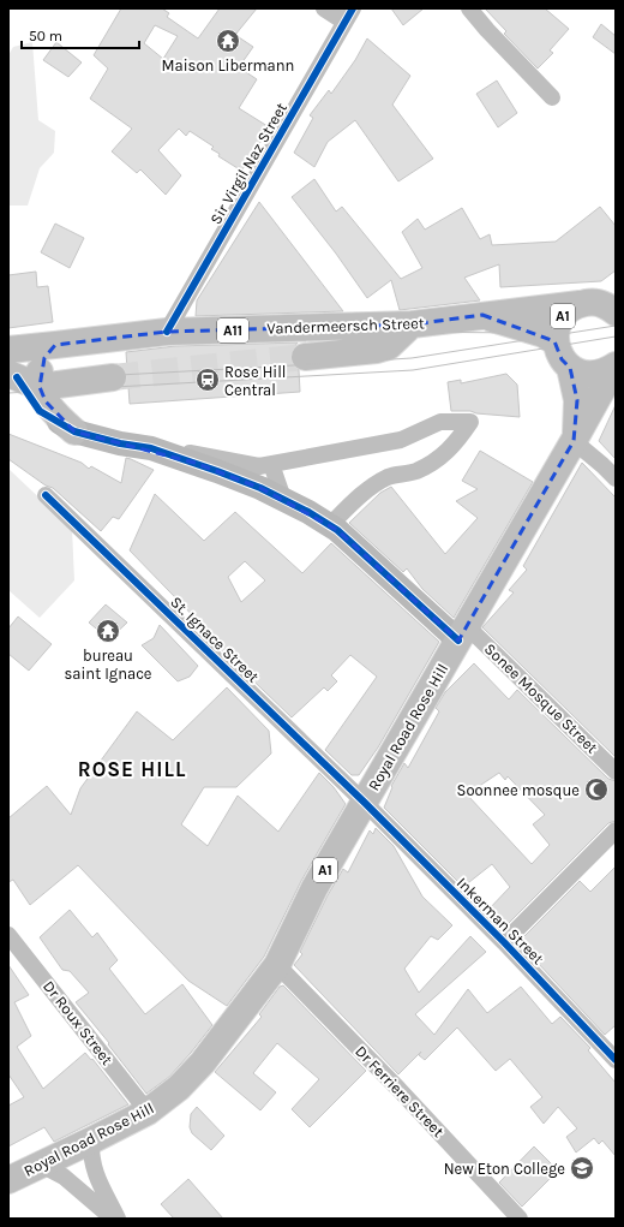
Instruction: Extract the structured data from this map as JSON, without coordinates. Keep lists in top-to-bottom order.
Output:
{
  "streets": {
    "main road": [
      "A1",
      "Vandermeersch Street",
      "A11",
      "Royal Road Rose Hill"
    ],
    "street": [
      "Sir Virgil Naz Street",
      "St. Ignace Street",
      "Sonee Mosque Street",
      "Inkerman Street",
      "Dr Roux Street",
      "Dr Ferriere Street"
    ]
  },
  "crossings": [
    ["Sir Virgil Naz Street", "Vandermeersch Street"],
    ["A1", "A11"],
    ["A1", "Royal Road Rose Hill"],
    ["Vandermeersch Street", "A11"],
    ["St. Ignace Street", "Royal Road Rose Hill"],
    ["St. Ignace Street", "Inkerman Street"],
    ["Sonee Mosque Street", "Royal Road Rose Hill"],
    ["Royal Road Rose Hill", "Inkerman Street"],
    ["Royal Road Rose Hill", "Dr Roux Street"],
    ["Royal Road Rose Hill", "Dr Ferriere Street"]
  ],
  "districts": ["ROSE HILL"],
  "places": {
    "temple": ["Maison Libermann", "bureau saint Ignace"],
    "station": ["Rose Hill Central"],
    "mosque": ["Soonnee mosque"],
    "school or university": ["New Eton College"]
  },
  "scale_bar": "50 m"
}
